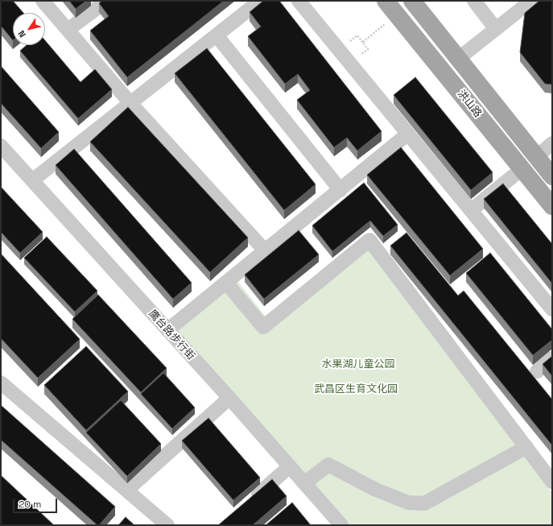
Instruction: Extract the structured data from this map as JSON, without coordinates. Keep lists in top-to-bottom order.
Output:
{
  "streets": {
    "main road": ["洪山路"],
    "street": ["鹰台路步行街"]
  },
  "parks": ["水果湖儿童公园", "武昌区生育文化园"],
  "scale_bar": "20 m",
  "north": "bottom left"
}
